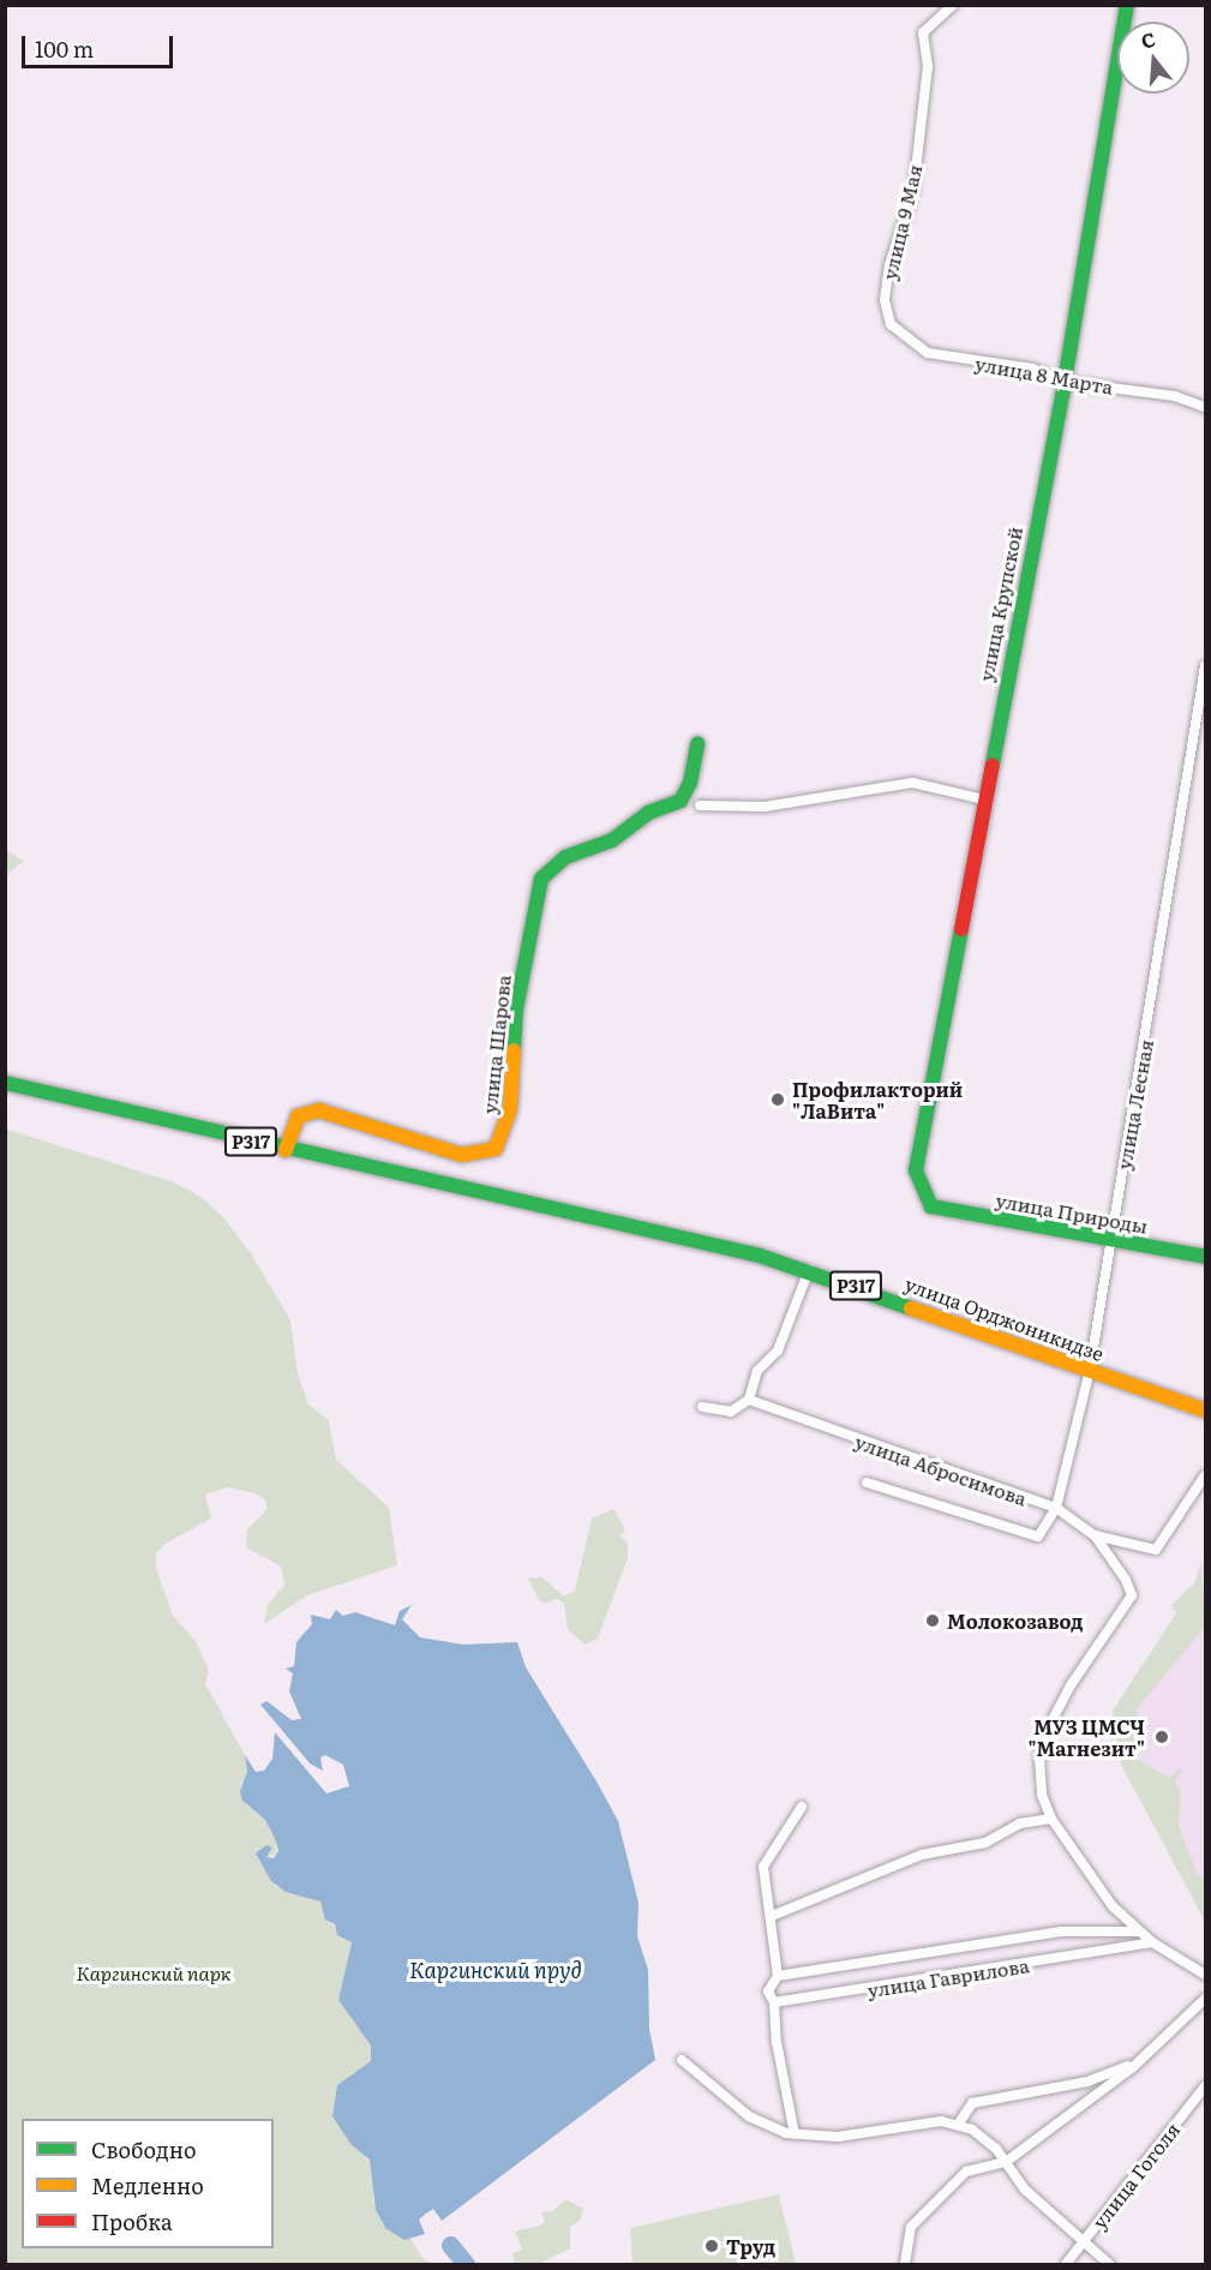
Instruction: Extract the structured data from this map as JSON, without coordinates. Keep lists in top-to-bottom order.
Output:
{
  "streets": {
    "street": [
      "улица 9 Мая",
      "улица 8 Марта",
      "улица Крупской",
      "улица Шарова",
      "улица Лесная",
      "Р317",
      "улица Природы",
      "улица Орджоникидзе",
      "улица Абросимова",
      "улица Гаврилова",
      "улица Гоголя"
    ]
  },
  "crossings": [
    ["улица 9 Мая", "улица 8 Марта"],
    ["улица 8 Марта", "улица Крупской"],
    ["улица Крупской", "улица Природы"],
    ["улица Шарова", "Р317"],
    ["улица Шарова", "улица Орджоникидзе"],
    ["улица Лесная", "улица Природы"],
    ["улица Лесная", "улица Орджоникидзе"],
    ["улица Лесная", "улица Абросимова"],
    ["Р317", "улица Орджоникидзе"]
  ],
  "water": ["Каргинский пруд"],
  "parks": ["Каргинский парк"],
  "places": [
    "Профилакторий \"ЛаВита\"",
    "Молокозавод",
    "МУЗ ЦМСЧ \"Магнезит\"",
    "Труд"
  ],
  "legend": ["Свободно", "Медленно", "Пробка"],
  "scale_bar": "100 m",
  "north": "top"
}
